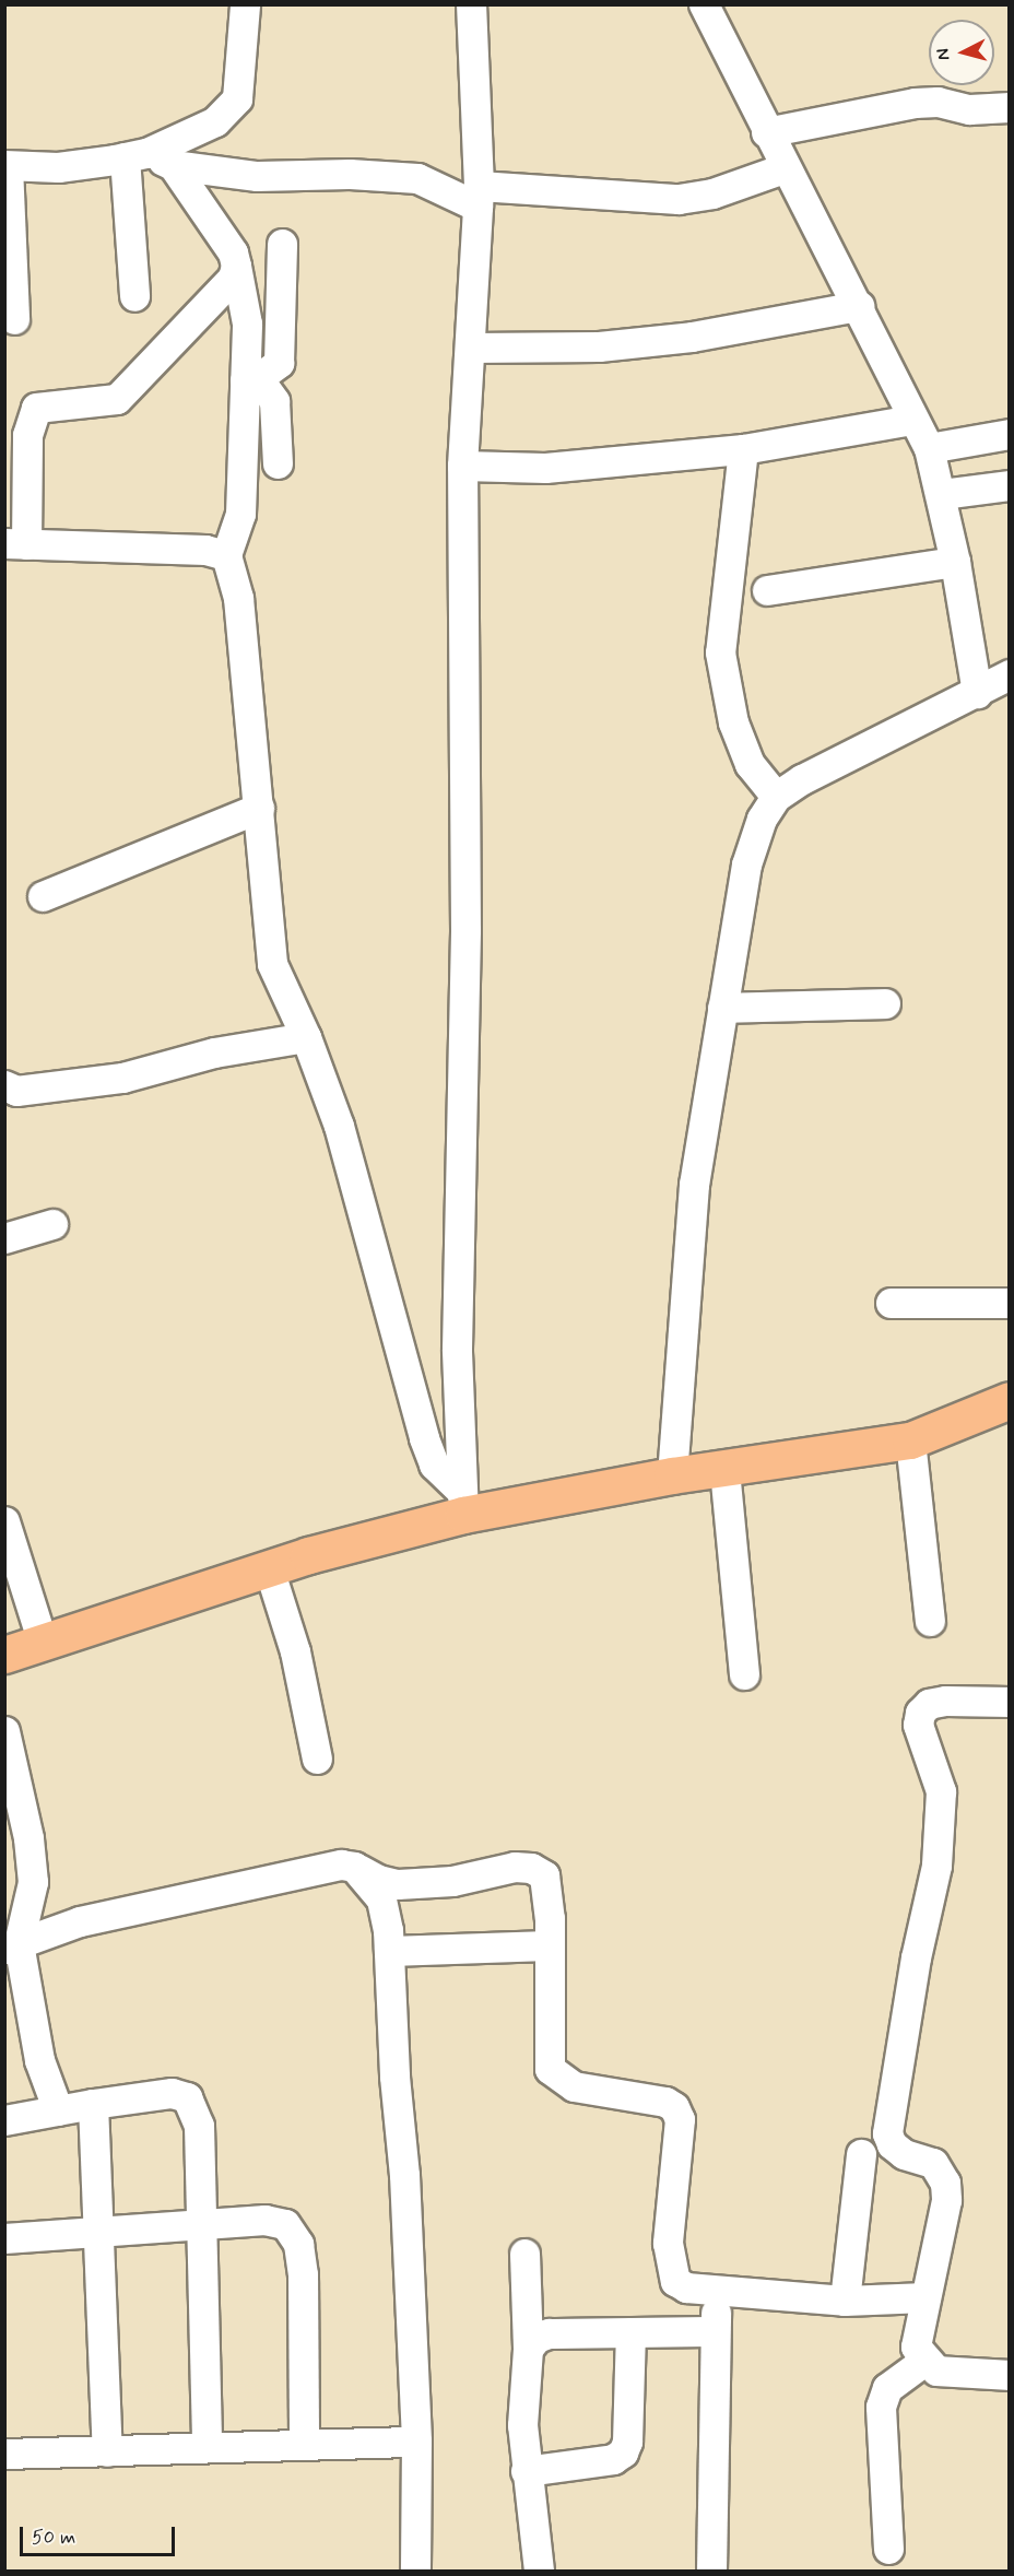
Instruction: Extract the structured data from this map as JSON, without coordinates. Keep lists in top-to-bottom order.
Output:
{
  "scale_bar": "50 m",
  "north": "left"
}
